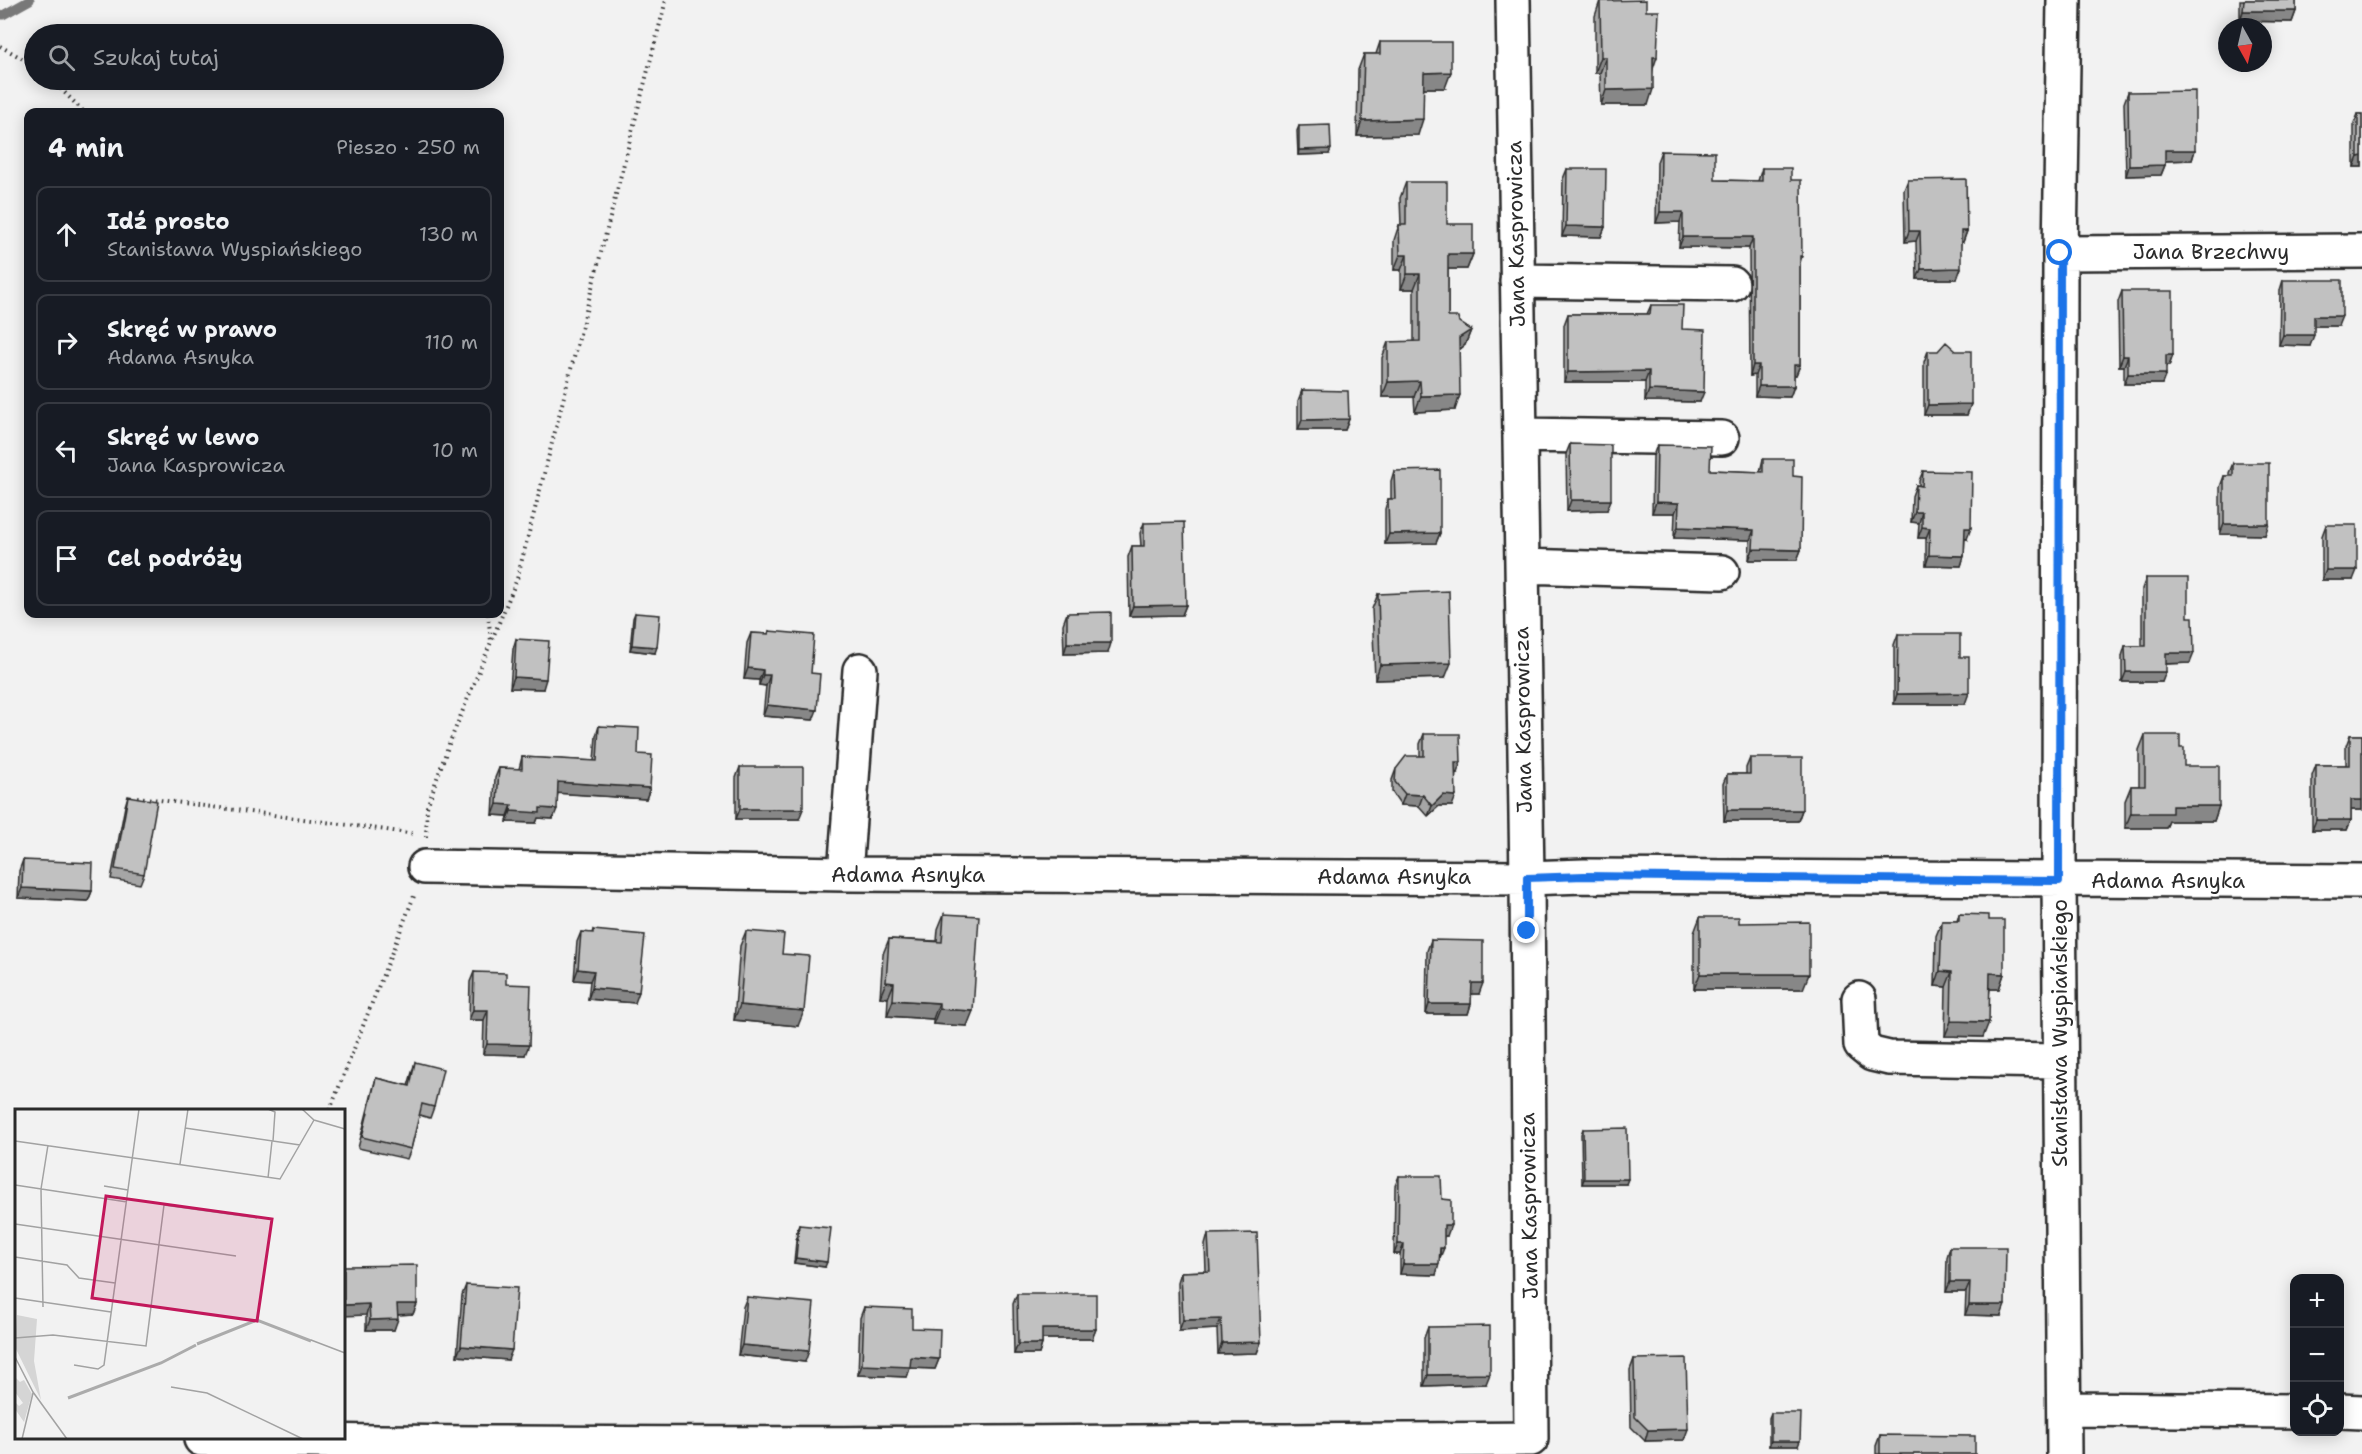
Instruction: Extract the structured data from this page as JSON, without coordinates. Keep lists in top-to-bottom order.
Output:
{
  "streets": {
    "street": [
      "Jana Kasprowicza",
      "Jana Brzechwy",
      "Adama Asnyka",
      "Stanisława Wyspiańskiego"
    ]
  },
  "crossings": [
    ["Jana Kasprowicza", "Adama Asnyka"],
    ["Jana Brzechwy", "Stanisława Wyspiańskiego"],
    ["Adama Asnyka", "Stanisława Wyspiańskiego"]
  ],
  "north": "bottom",
  "page": {
    "search": "Szukaj tutaj",
    "heading": ["4 min", "Pieszo · 250 m"],
    "list": [
      ["Idź prosto", "Stanisława Wyspiańskiego", "130 m"],
      ["Skręć w prawo", "Adama Asnyka", "110 m"],
      ["Skręć w lewo", "Jana Kasprowicza", "10 m"],
      "Cel podróży"
    ],
    "map_buttons": ["+", "−"]
  }
}
